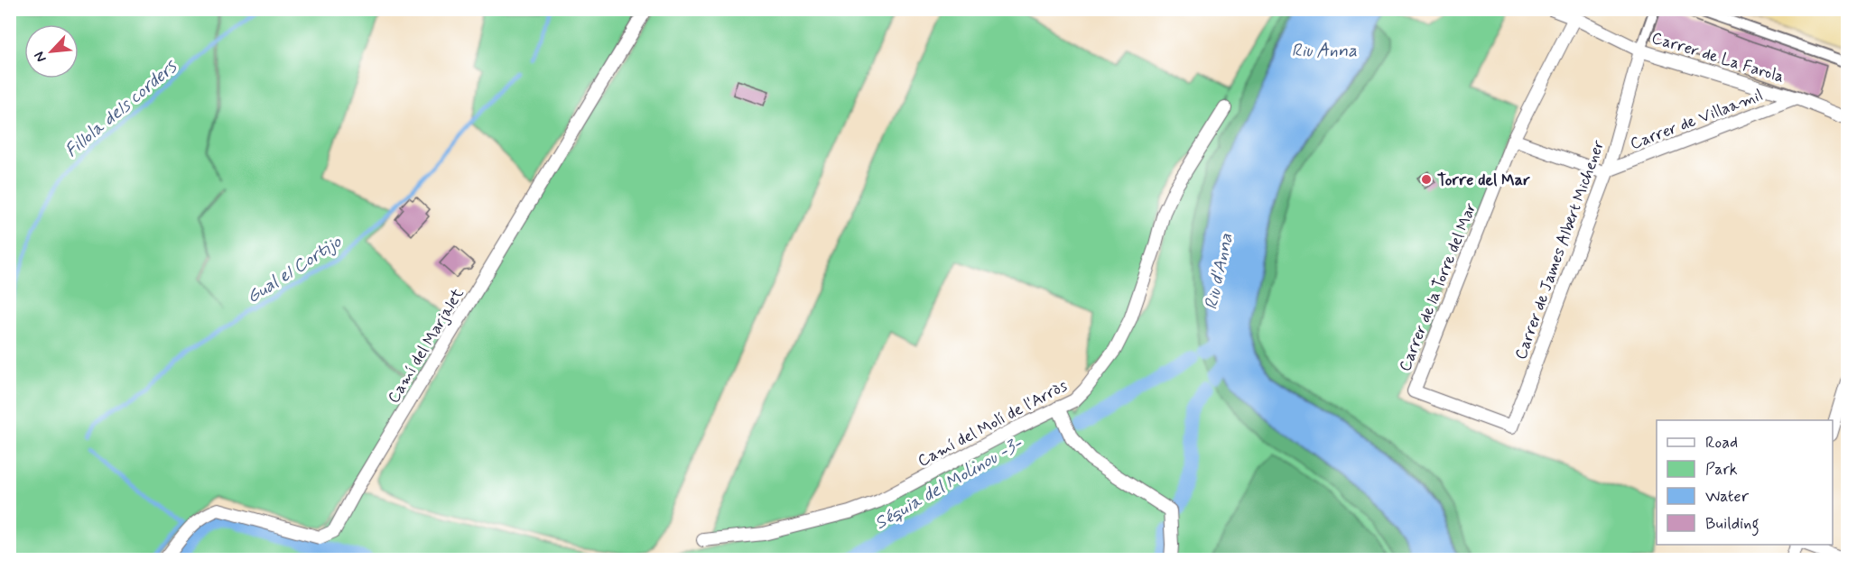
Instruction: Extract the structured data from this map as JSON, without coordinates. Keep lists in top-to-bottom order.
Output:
{
  "streets": {
    "street": [
      "Carrer de La Farola",
      "Carrer de Villaamil",
      "Carrer de James Albert Michener",
      "Carrer de la Torre del Mar",
      "Camí del Marjalet",
      "Camí del Molí de l'Arròs"
    ]
  },
  "crossings": [
    ["Carrer de La Farola", "Carrer de Villaamil"],
    ["Carrer de La Farola", "Carrer de James Albert Michener"],
    ["Carrer de La Farola", "Carrer de la Torre del Mar"],
    ["Carrer de Villaamil", "Carrer de James Albert Michener"],
    ["Carrer de James Albert Michener", "Carrer de la Torre del Mar"]
  ],
  "water": [
    "Riu Anna",
    "Fillola dels corders",
    "Gual el Cortijo",
    "Riu d'Anna",
    "Séquia del Molinou -3-"
  ],
  "places": ["Torre del Mar"],
  "legend": [
    "Road",
    "Park",
    "Water",
    "Building"
  ],
  "north": "bottom left"
}
